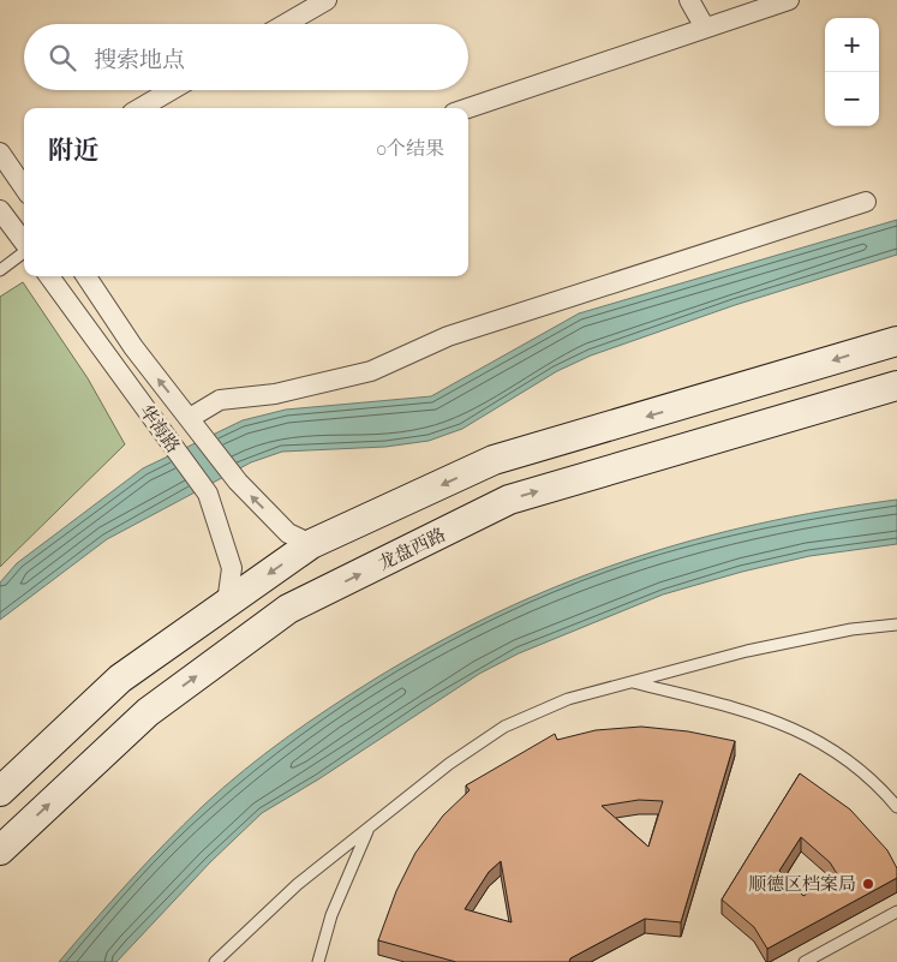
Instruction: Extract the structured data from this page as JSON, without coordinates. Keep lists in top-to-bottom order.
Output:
{
  "streets": {
    "street": ["华海路", "龙盘西路"]
  },
  "places": ["顺德区档案局"],
  "page": {
    "map_buttons": ["+", "−"],
    "search": "搜索地点",
    "heading": ["附近", "0个结果"]
  }
}
